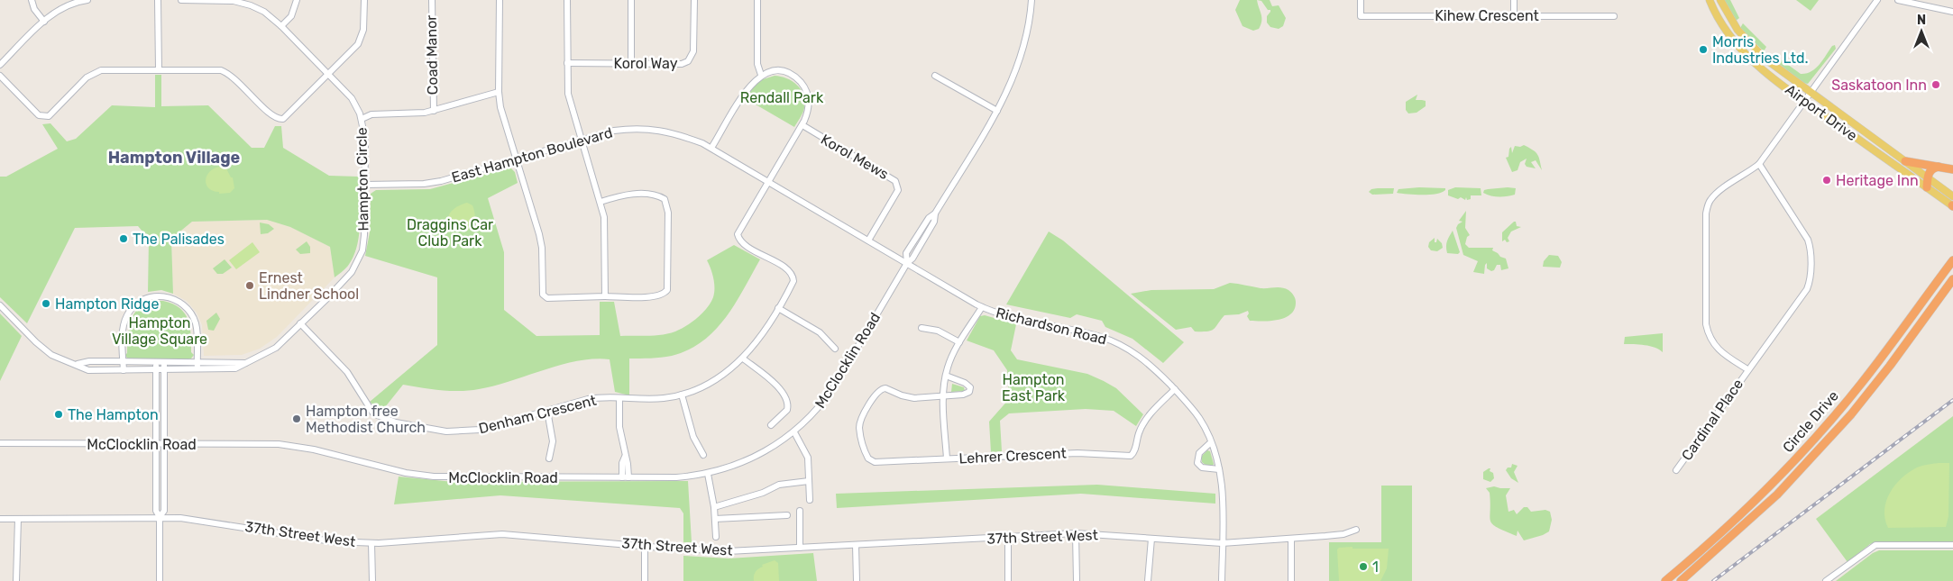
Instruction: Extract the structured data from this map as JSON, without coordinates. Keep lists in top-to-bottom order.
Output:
{
  "streets": {
    "highway": ["Circle Drive"],
    "main road": ["Airport Drive"],
    "street": [
      "Kihew Crescent",
      "Coad Manor",
      "Korol Way",
      "East Hampton Boulevard",
      "Korol Mews",
      "Hampton Circle",
      "Richardson Road",
      "McClocklin Road",
      "Denham Crescent",
      "Cardinal Place",
      "Lehrer Crescent",
      "37th Street West"
    ]
  },
  "crossings": [
    ["East Hampton Boulevard", "Korol Mews"],
    ["East Hampton Boulevard", "Hampton Circle"],
    ["East Hampton Boulevard", "Richardson Road"],
    ["East Hampton Boulevard", "McClocklin Road"],
    ["East Hampton Boulevard", "Denham Crescent"],
    ["Hampton Circle", "Denham Crescent"],
    ["Richardson Road", "McClocklin Road"],
    ["Richardson Road", "Lehrer Crescent"],
    ["Richardson Road", "37th Street West"]
  ],
  "districts": ["Hampton Village"],
  "parks": [
    "Rendall Park",
    "Draggins Car Club Park",
    "Hampton Village Square",
    "Hampton East Park"
  ],
  "places": [
    "Morris Industries Ltd.",
    "Saskatoon Inn",
    "Heritage Inn",
    "The Palisades",
    "Ernest Lindner School",
    "Hampton Ridge",
    "The Hampton",
    "Hampton free Methodist Church",
    "1"
  ],
  "north": "top"
}
